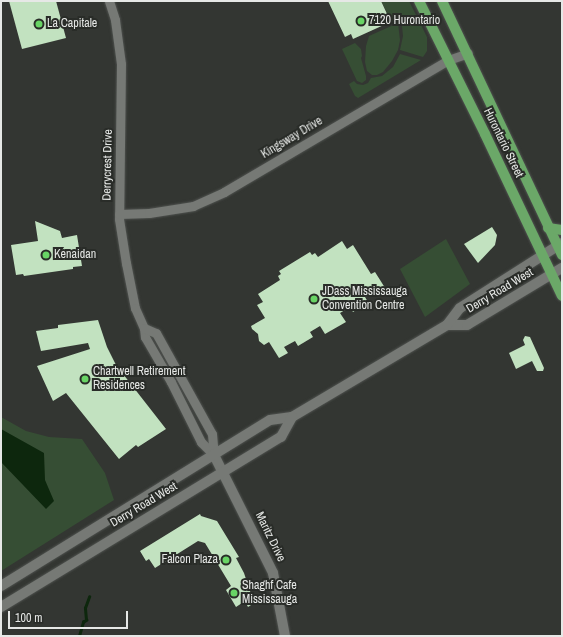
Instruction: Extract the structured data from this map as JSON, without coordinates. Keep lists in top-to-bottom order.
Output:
{
  "streets": {
    "main road": ["Hurontario Street", "Derry Road West", "Maritz Drive"],
    "street": ["Kingsway Drive", "Derrycrest Drive"]
  },
  "crossings": [
    ["Kingsway Drive", "Hurontario Street"],
    ["Kingsway Drive", "Derrycrest Drive"],
    ["Hurontario Street", "Derry Road West"],
    ["Derrycrest Drive", "Derry Road West"],
    ["Derrycrest Drive", "Maritz Drive"],
    ["Derry Road West", "Maritz Drive"]
  ],
  "places": [
    "7120 Hurontario",
    "La Capitale",
    "Kenaidan",
    "JDass Mississauga Convention Centre",
    "Chartwell Retirement Residences",
    "Falcon Plaza",
    "Shaghf Cafe Mississauga"
  ],
  "scale_bar": "100 m"
}
